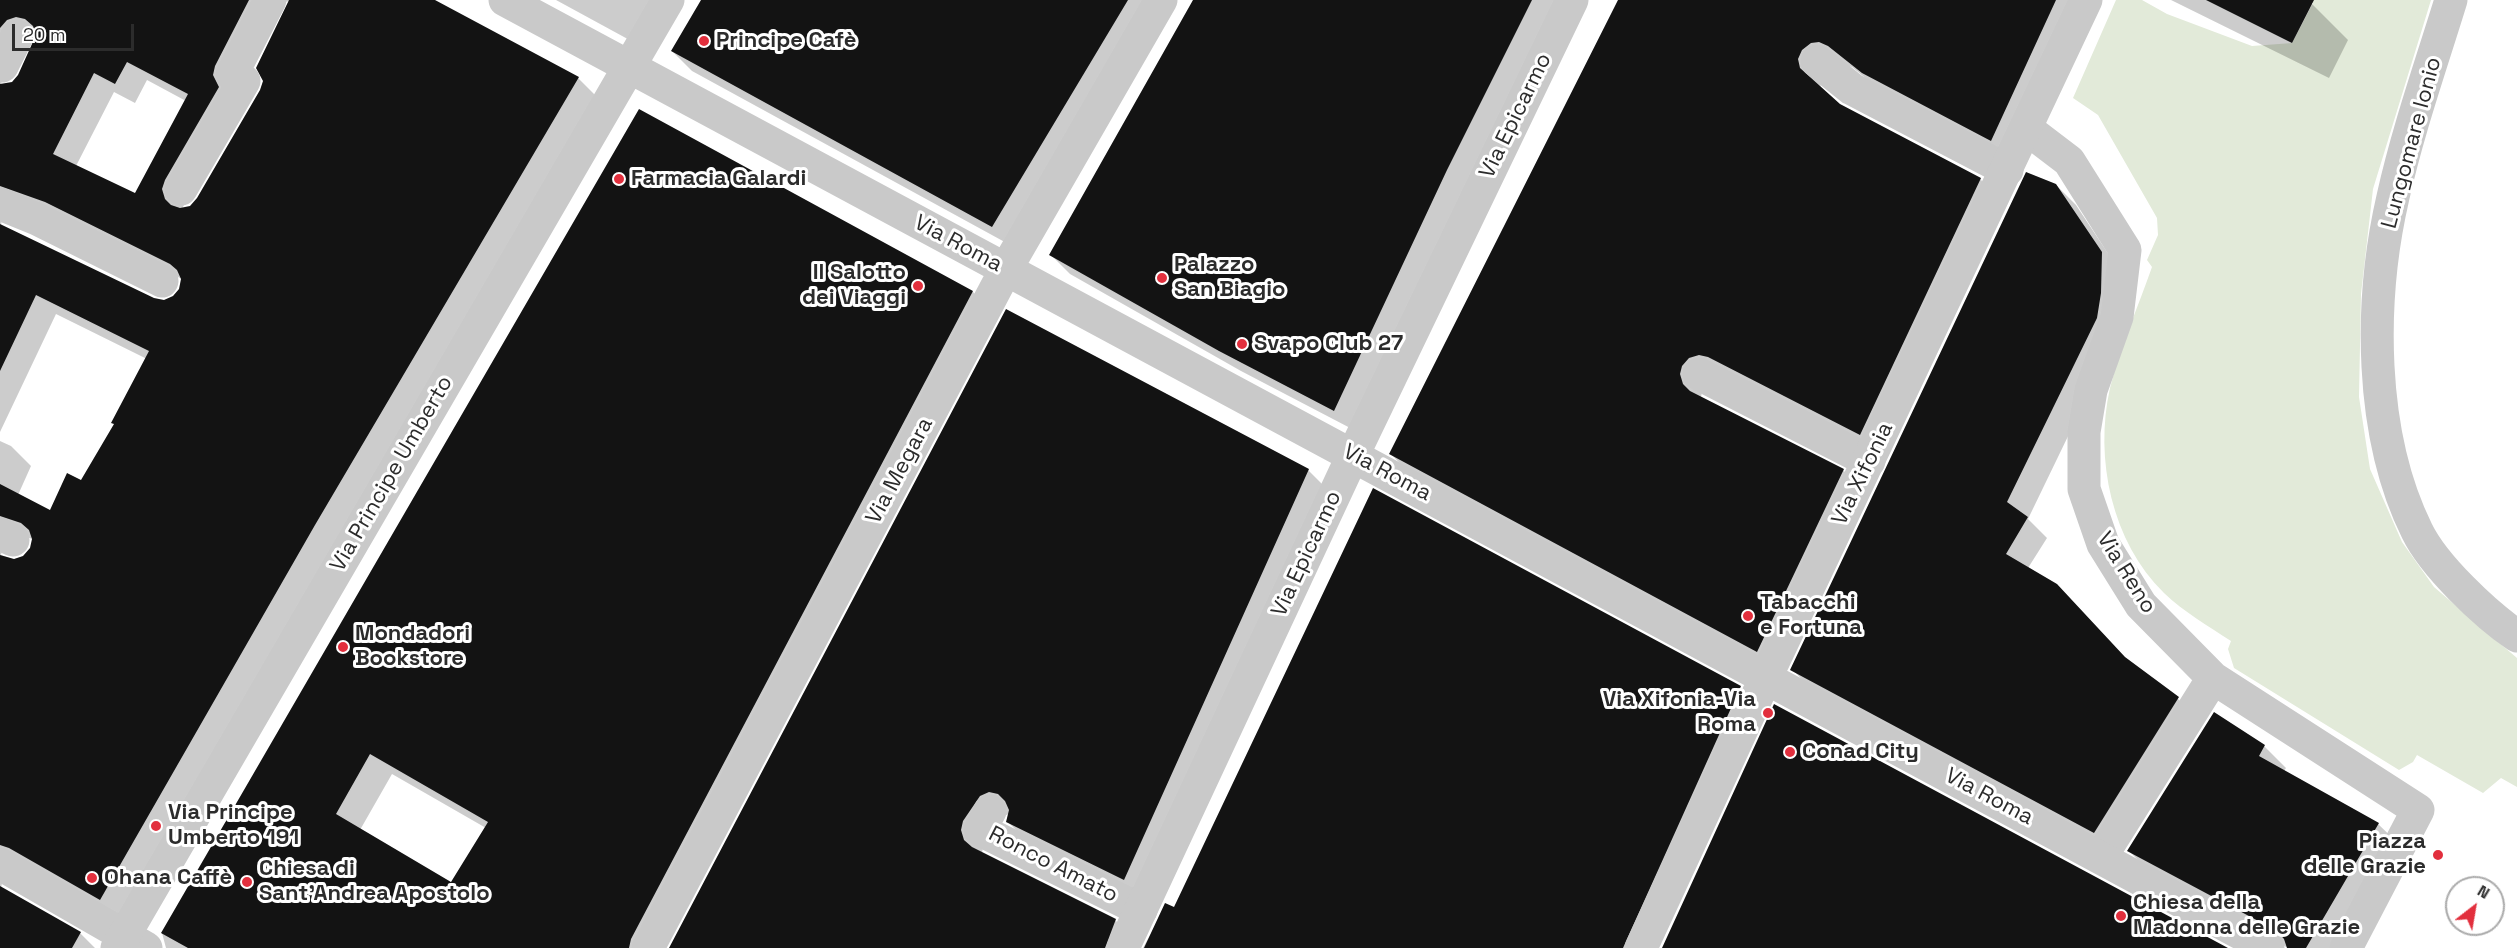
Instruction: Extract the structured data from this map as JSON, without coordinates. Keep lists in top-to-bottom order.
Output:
{
  "streets": {
    "street": [
      "Via Epicarmo",
      "Lungomare Ionio",
      "Via Roma",
      "Via Megara",
      "Via Principe Umberto",
      "Via Xifonia",
      "Via Reno",
      "Ronco Amato"
    ]
  },
  "crossings": [
    ["Via Epicarmo", "Via Roma"],
    ["Via Epicarmo", "Ronco Amato"],
    ["Via Roma", "Via Megara"],
    ["Via Roma", "Via Principe Umberto"],
    ["Via Roma", "Via Xifonia"],
    ["Via Xifonia", "Via Reno"]
  ],
  "places": [
    "Principe Cafè",
    "Farmacia Galardi",
    "Palazzo San Biagio",
    "Il Salotto dei Viaggi",
    "Svapo Club 27",
    "Tabacchi e Fortuna",
    "Mondadori Bookstore",
    "Via Xifonia-Via Roma",
    "Conad City",
    "Via Principe Umberto 191",
    "Piazza delle Grazie",
    "Ohana Caffè",
    "Chiesa di Sant'Andrea Apostolo",
    "Chiesa della Madonna delle Grazie"
  ],
  "scale_bar": "20 m",
  "north": "top right"
}
